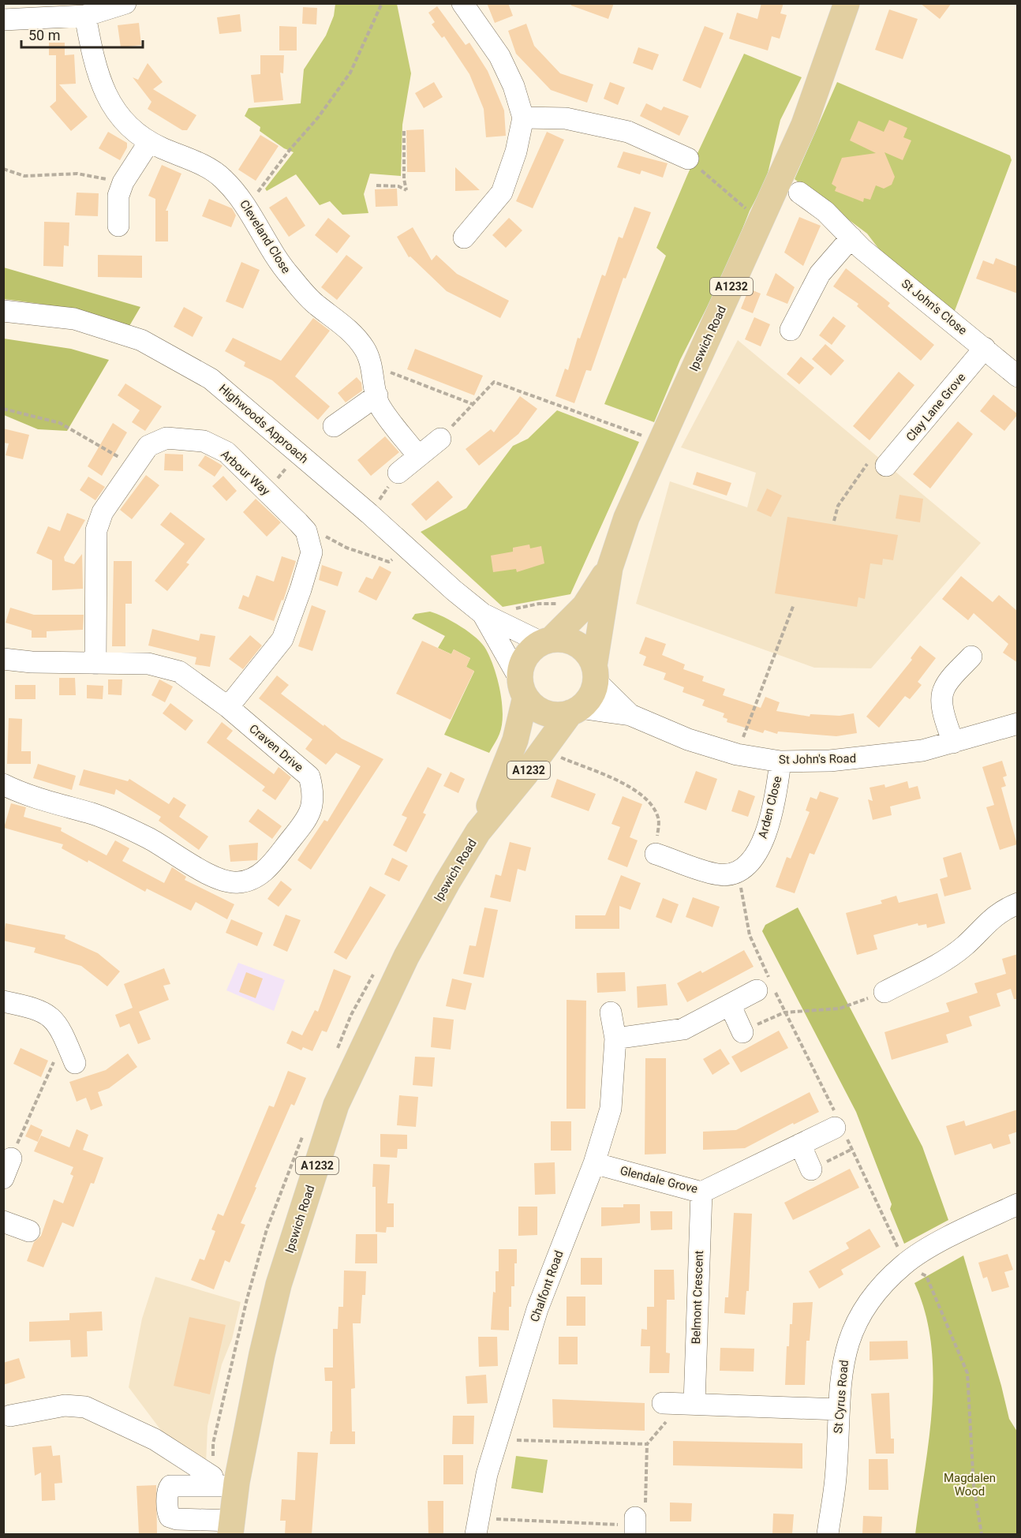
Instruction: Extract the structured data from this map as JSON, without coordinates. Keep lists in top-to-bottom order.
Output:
{
  "streets": {
    "main road": ["A1232", "Ipswich Road"],
    "street": [
      "Cleveland Close",
      "St John's Close",
      "Clay Lane Grove",
      "Highwoods Approach",
      "Arbour Way",
      "Craven Drive",
      "St John's Road",
      "Arden Close",
      "Glendale Grove",
      "Chalfont Road",
      "Belmont Crescent",
      "St Cyrus Road"
    ]
  },
  "crossings": [
    ["A1232", "Ipswich Road"],
    ["A1232", "Highwoods Approach"],
    ["A1232", "St John's Road"],
    ["St John's Close", "Clay Lane Grove"],
    ["Ipswich Road", "Highwoods Approach"],
    ["Ipswich Road", "St John's Road"],
    ["Highwoods Approach", "St John's Road"],
    ["Arbour Way", "Craven Drive"],
    ["St John's Road", "Arden Close"],
    ["Glendale Grove", "Chalfont Road"],
    ["Glendale Grove", "Belmont Crescent"]
  ],
  "parks": ["Magdalen Wood"],
  "scale_bar": "50 m"
}
